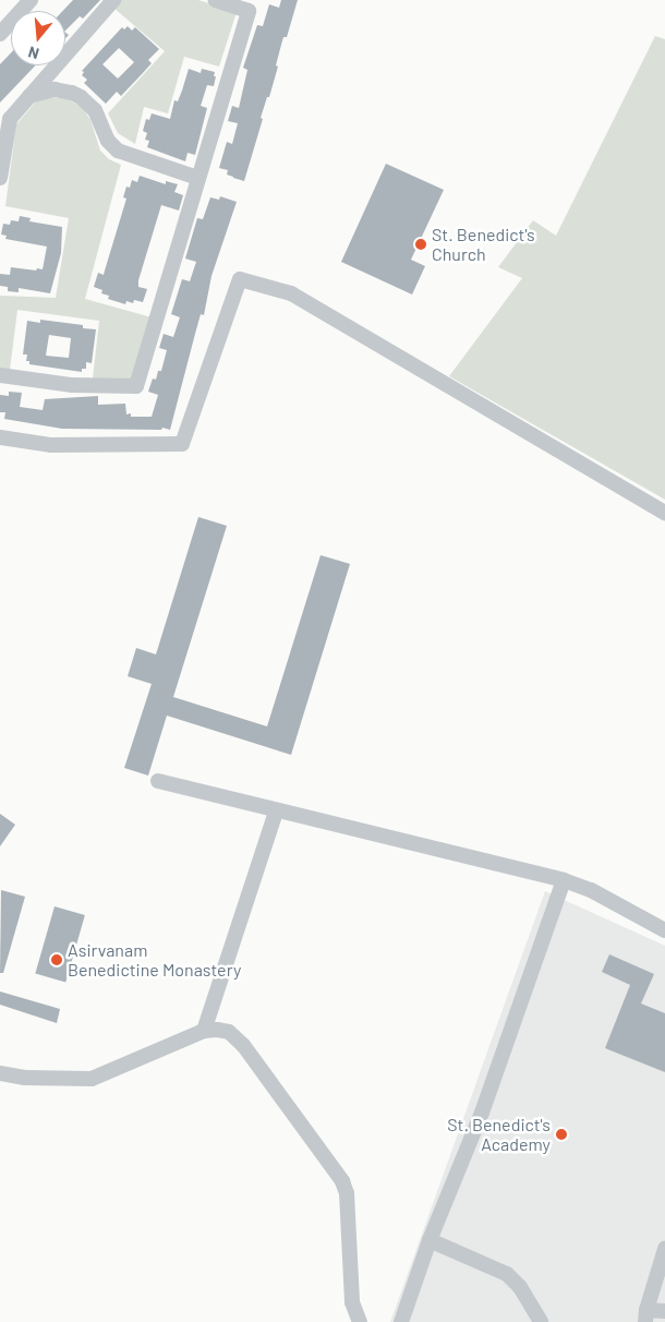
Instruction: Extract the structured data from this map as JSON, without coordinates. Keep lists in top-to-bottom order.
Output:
{
  "places": ["St. Benedict's Church", "Asirvanam Benedictine Monastery", "St. Benedict's Academy"],
  "north": "bottom"
}
